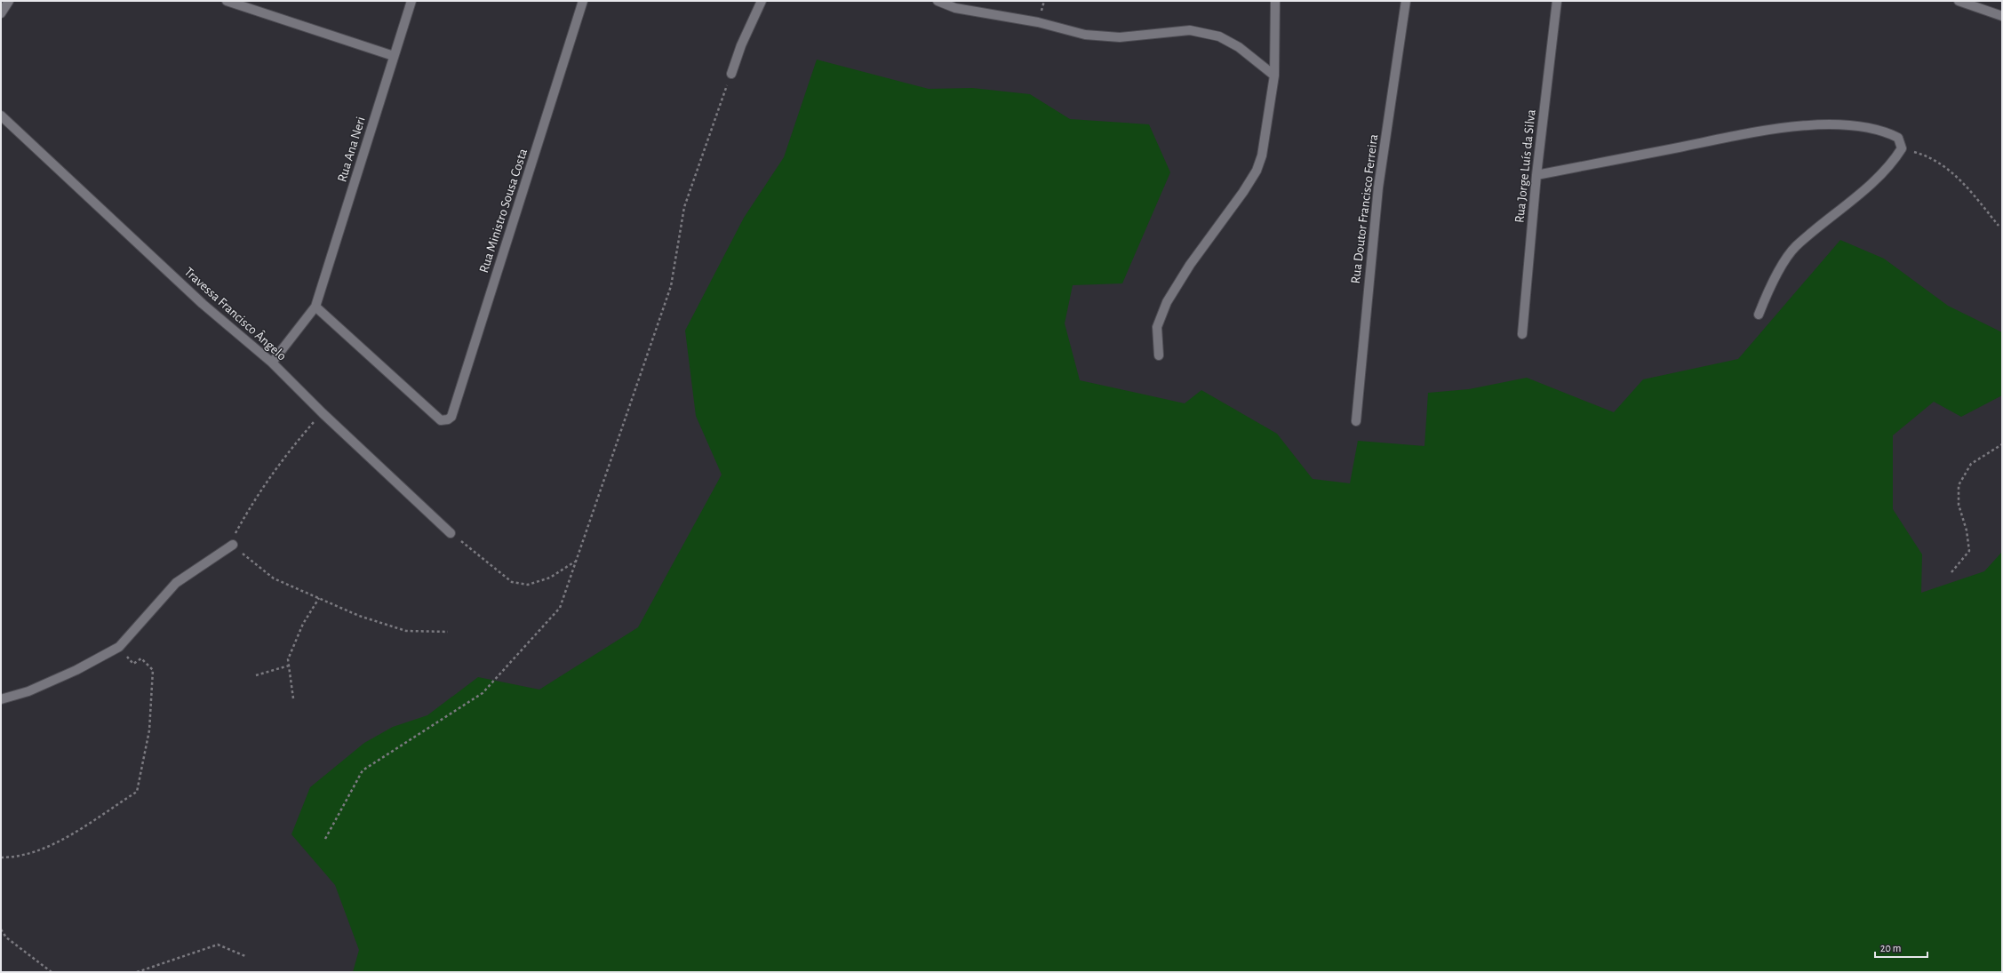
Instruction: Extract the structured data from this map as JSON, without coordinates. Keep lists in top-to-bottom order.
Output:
{
  "streets": {
    "street": [
      "Rua Ana Neri",
      "Rua Jorge Luís da Silva",
      "Rua Doutor Francisco Ferreira",
      "Rua Ministro Sousa Costa",
      "Travessa Francisco Ângelo"
    ]
  },
  "crossings": [
    ["Rua Ana Neri", "Rua Ministro Sousa Costa"],
    ["Rua Ana Neri", "Travessa Francisco Ângelo"]
  ],
  "scale_bar": "20 m"
}
